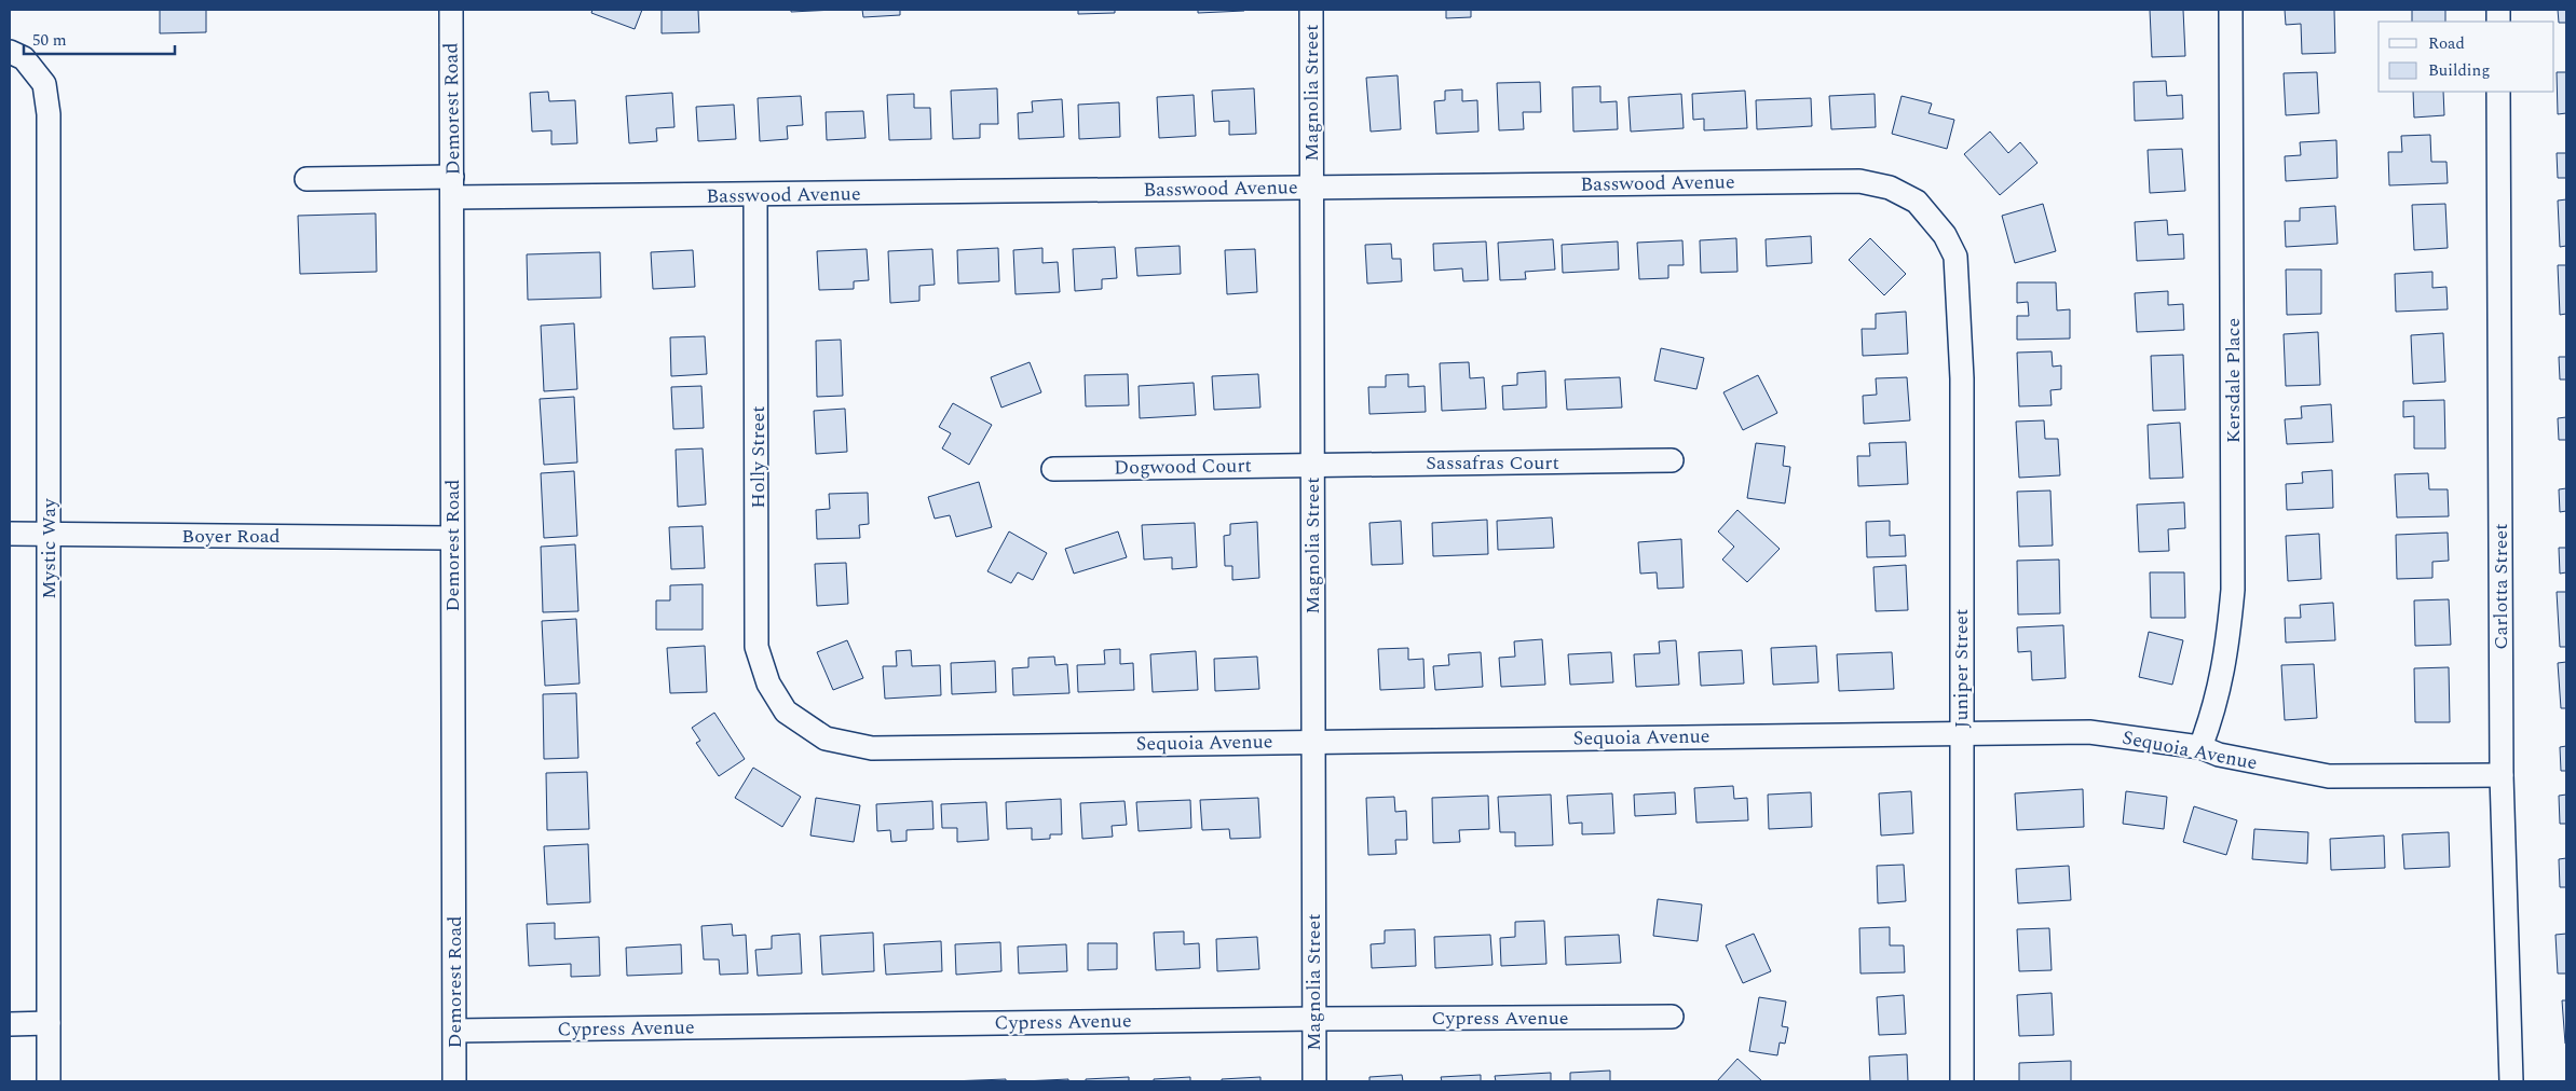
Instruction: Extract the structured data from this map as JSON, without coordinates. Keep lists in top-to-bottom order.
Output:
{
  "streets": {
    "street": [
      "Magnolia Street",
      "Demorest Road",
      "Basswood Avenue",
      "Kersdale Place",
      "Holly Street",
      "Sassafras Court",
      "Dogwood Court",
      "Boyer Road",
      "Mystic Way",
      "Carlotta Street",
      "Juniper Street",
      "Sequoia Avenue",
      "Cypress Avenue"
    ]
  },
  "crossings": [
    ["Magnolia Street", "Basswood Avenue"],
    ["Magnolia Street", "Sassafras Court"],
    ["Magnolia Street", "Dogwood Court"],
    ["Magnolia Street", "Sequoia Avenue"],
    ["Magnolia Street", "Cypress Avenue"],
    ["Demorest Road", "Basswood Avenue"],
    ["Demorest Road", "Boyer Road"],
    ["Demorest Road", "Cypress Avenue"],
    ["Basswood Avenue", "Holly Street"],
    ["Basswood Avenue", "Juniper Street"],
    ["Kersdale Place", "Sequoia Avenue"],
    ["Holly Street", "Sequoia Avenue"],
    ["Sassafras Court", "Dogwood Court"],
    ["Boyer Road", "Mystic Way"],
    ["Carlotta Street", "Sequoia Avenue"],
    ["Juniper Street", "Sequoia Avenue"]
  ],
  "legend": ["Road", "Building"],
  "scale_bar": "50 m"
}
